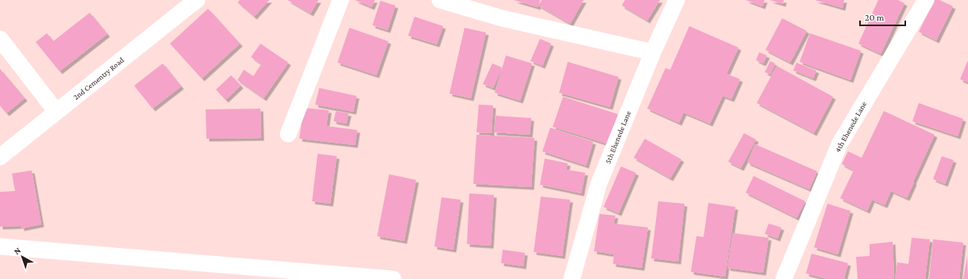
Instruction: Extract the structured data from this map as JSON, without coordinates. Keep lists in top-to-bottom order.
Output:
{
  "streets": {
    "street": ["2nd Cementry Road", "4th Ehenede Lane", "5th Ehenede Lane"]
  },
  "scale_bar": "20 m",
  "north": "top left"
}
